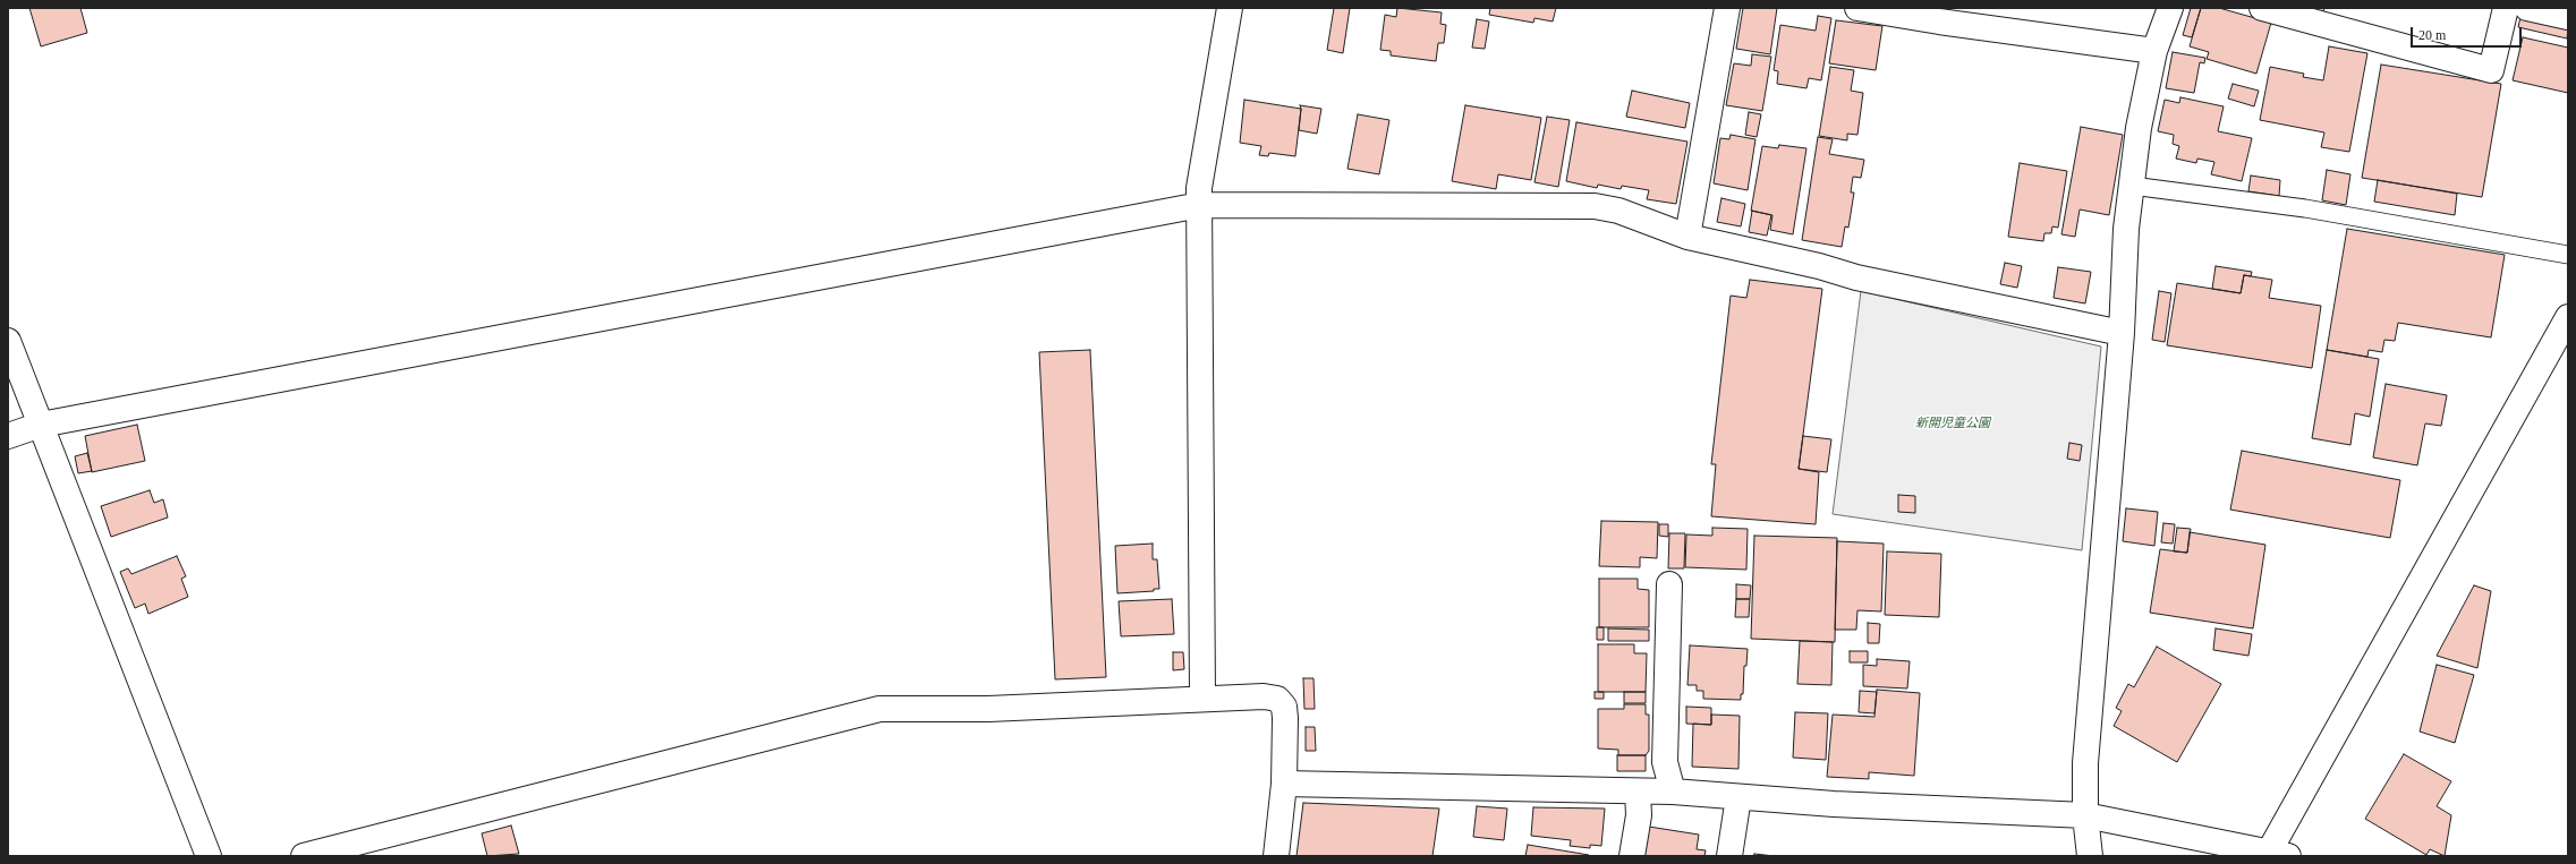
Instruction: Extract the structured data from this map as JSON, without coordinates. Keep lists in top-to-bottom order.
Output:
{
  "parks": ["新開児童公園"],
  "scale_bar": "20 m"
}
